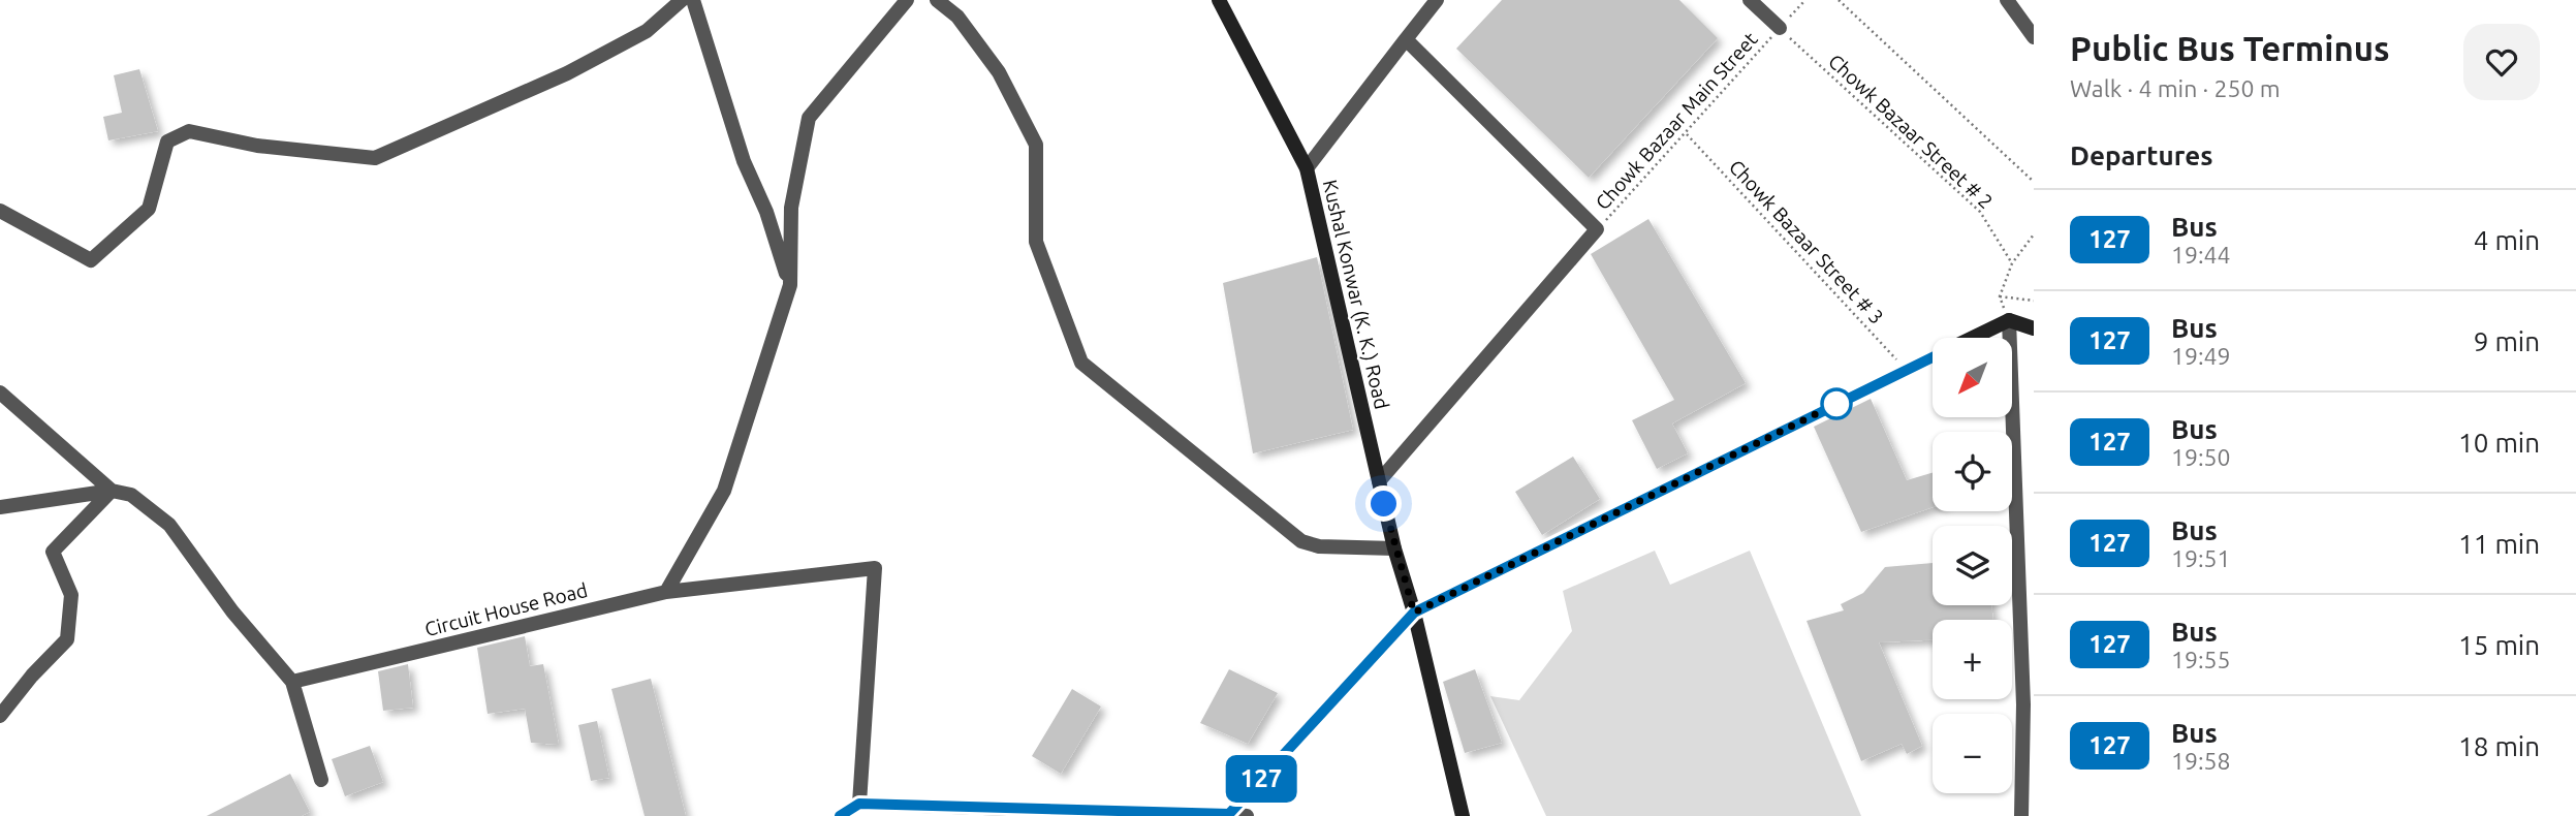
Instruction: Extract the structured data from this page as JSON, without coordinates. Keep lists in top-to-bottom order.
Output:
{
  "streets": {
    "main road": ["Kushal Konwar (K. K.) Road"],
    "street": ["Circuit House Road"],
    "path": ["Chowk Bazaar Main Street", "Chowk Bazaar Street # 2", "Chowk Bazaar Street # 3"]
  },
  "crossings": [
    ["Chowk Bazaar Main Street", "Chowk Bazaar Street # 2"],
    ["Chowk Bazaar Main Street", "Chowk Bazaar Street # 3"]
  ],
  "lines": ["bus line 127"],
  "north": "bottom left",
  "page": {
    "on_map": "127",
    "heading": [
      ["Public Bus Terminus", "Walk · 4 min · 250 m"],
      "Departures"
    ],
    "list": [
      {
        "mark": "127",
        "name": "Bus",
        "note": "19:44",
        "value": "4 min"
      },
      {
        "mark": "127",
        "name": "Bus",
        "note": "19:49",
        "value": "9 min"
      },
      {
        "mark": "127",
        "name": "Bus",
        "note": "19:50",
        "value": "10 min"
      },
      {
        "mark": "127",
        "name": "Bus",
        "note": "19:51",
        "value": "11 min"
      },
      {
        "mark": "127",
        "name": "Bus",
        "note": "19:55",
        "value": "15 min"
      },
      {
        "mark": "127",
        "name": "Bus",
        "note": "19:58",
        "value": "18 min"
      }
    ],
    "map_buttons": ["+", "−"]
  }
}
